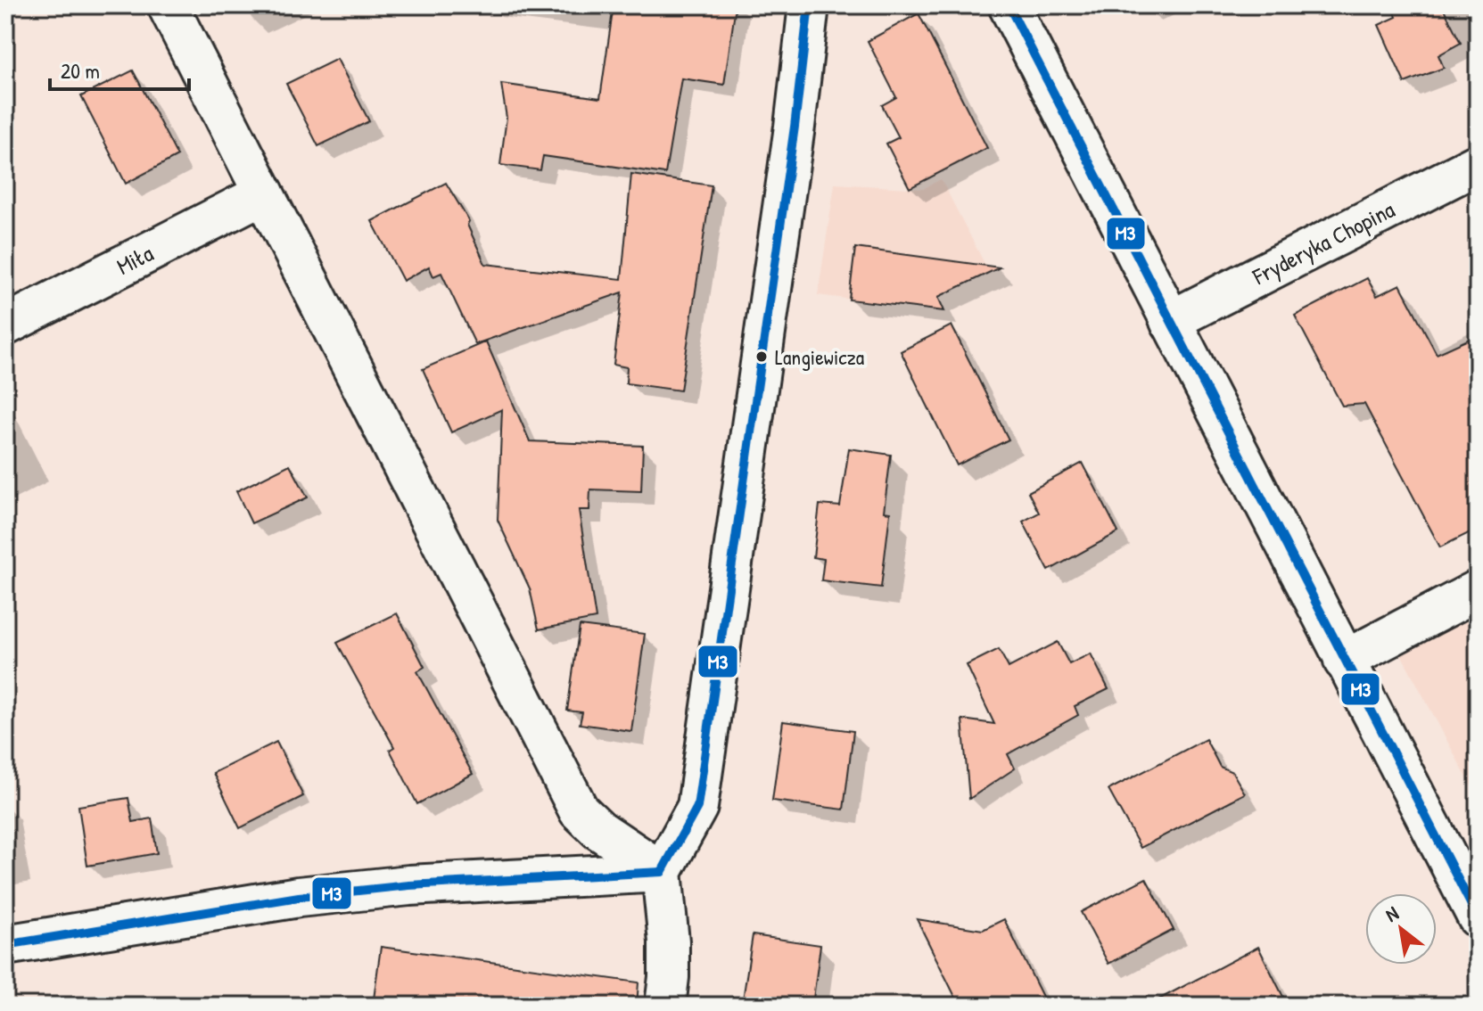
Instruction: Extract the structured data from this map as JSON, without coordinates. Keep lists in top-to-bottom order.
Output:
{
  "streets": {
    "street": ["Fryderyka Chopina", "Miła"]
  },
  "places": ["Langiewicza"],
  "lines": ["transit line M3"],
  "scale_bar": "20 m",
  "north": "top left"
}
